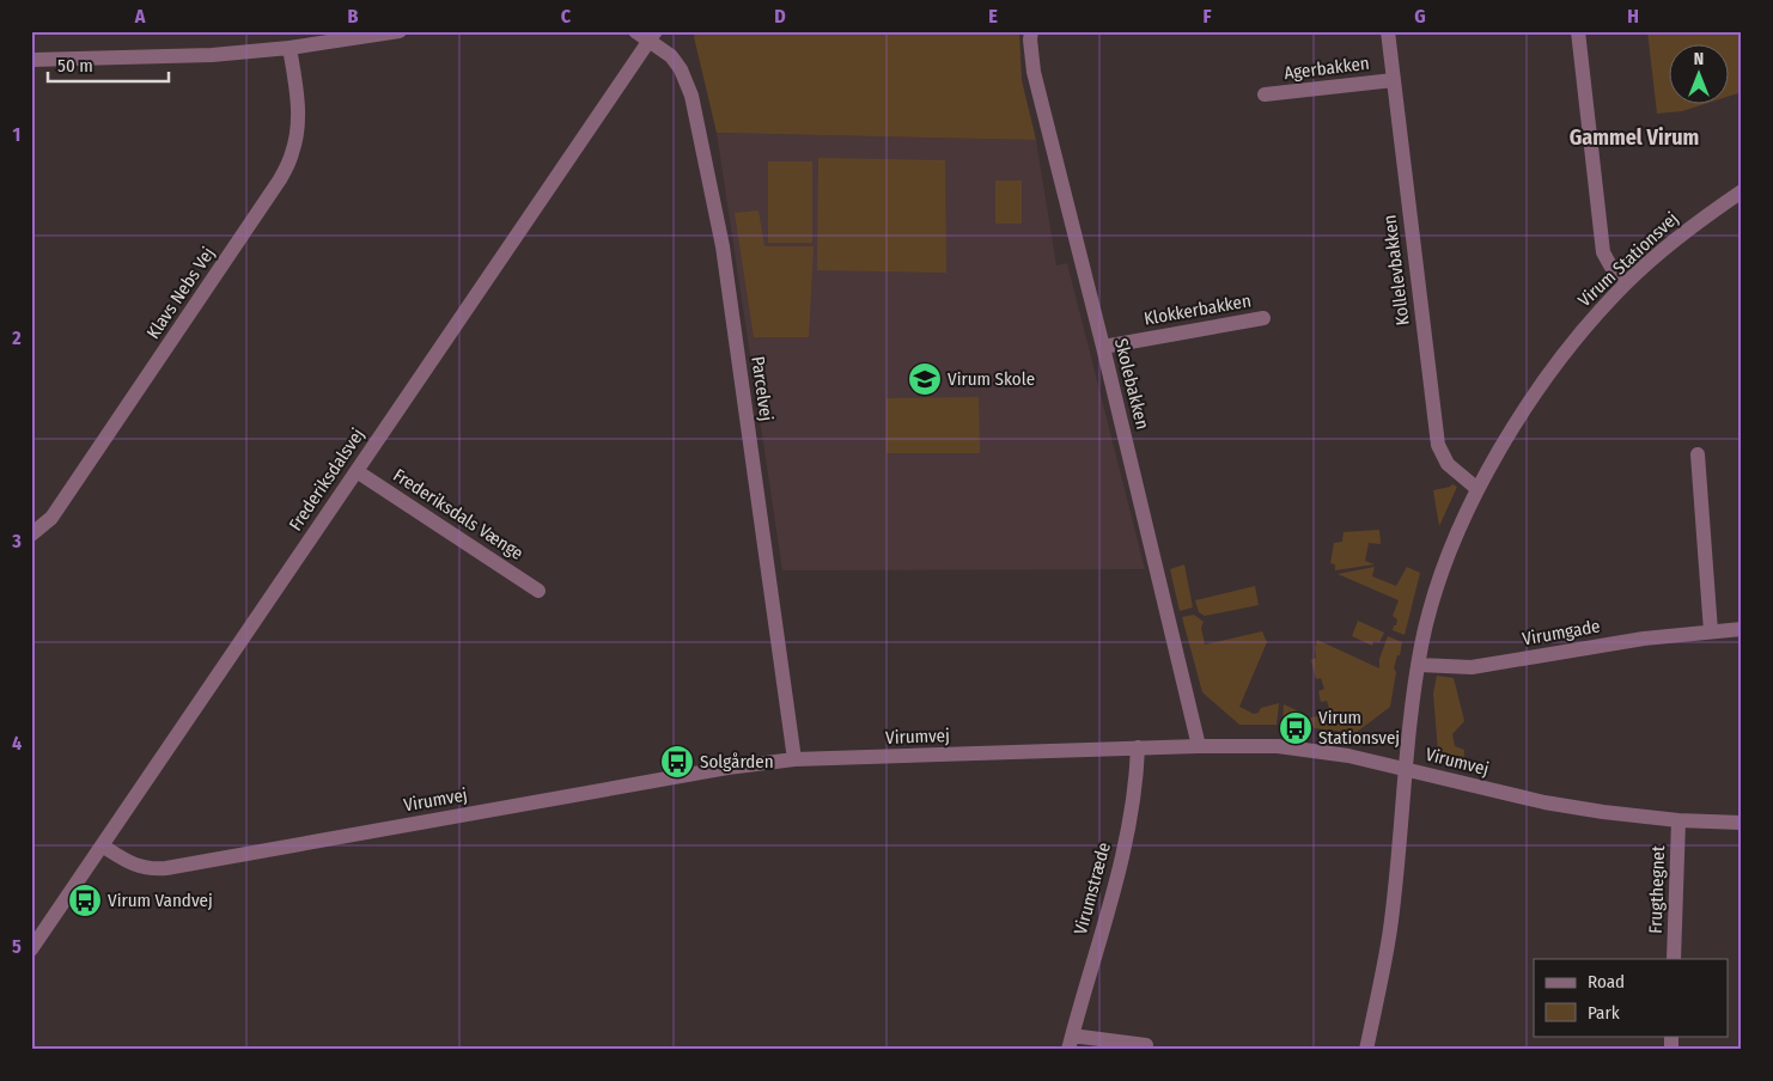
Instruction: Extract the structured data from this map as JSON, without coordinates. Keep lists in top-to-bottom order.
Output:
{
  "streets": {
    "street": [
      "Agerbakken",
      "Virum Stationsvej",
      "Kollelevbakken",
      "Klavs Nebs Vej",
      "Klokkerbakken",
      "Skolebakken",
      "Parcelvej",
      "Frederiksdalsvej",
      "Frederiksdals Vænge",
      "Virumgade",
      "Virumvej",
      "Virumstræde",
      "Frugthegnet"
    ]
  },
  "crossings": [
    ["Agerbakken", "Kollelevbakken"],
    ["Virum Stationsvej", "Kollelevbakken"],
    ["Virum Stationsvej", "Virumgade"],
    ["Virum Stationsvej", "Virumvej"],
    ["Klokkerbakken", "Skolebakken"],
    ["Skolebakken", "Virumvej"],
    ["Parcelvej", "Frederiksdalsvej"],
    ["Parcelvej", "Virumvej"],
    ["Frederiksdalsvej", "Frederiksdals Vænge"],
    ["Frederiksdalsvej", "Virumvej"],
    ["Virumvej", "Virumstræde"],
    ["Virumvej", "Frugthegnet"]
  ],
  "districts": ["Gammel Virum"],
  "places": {
    "school or university": ["Virum Skole"],
    "bus stop": ["Virum Stationsvej", "Solgården", "Virum Vandvej"]
  },
  "legend": ["Road", "Park"],
  "scale_bar": "50 m",
  "north": "top",
  "grid": {
    "columns": [
      "A",
      "B",
      "C",
      "D",
      "E",
      "F",
      "G",
      "H"
    ],
    "rows": [
      "1",
      "2",
      "3",
      "4",
      "5"
    ]
  }
}
